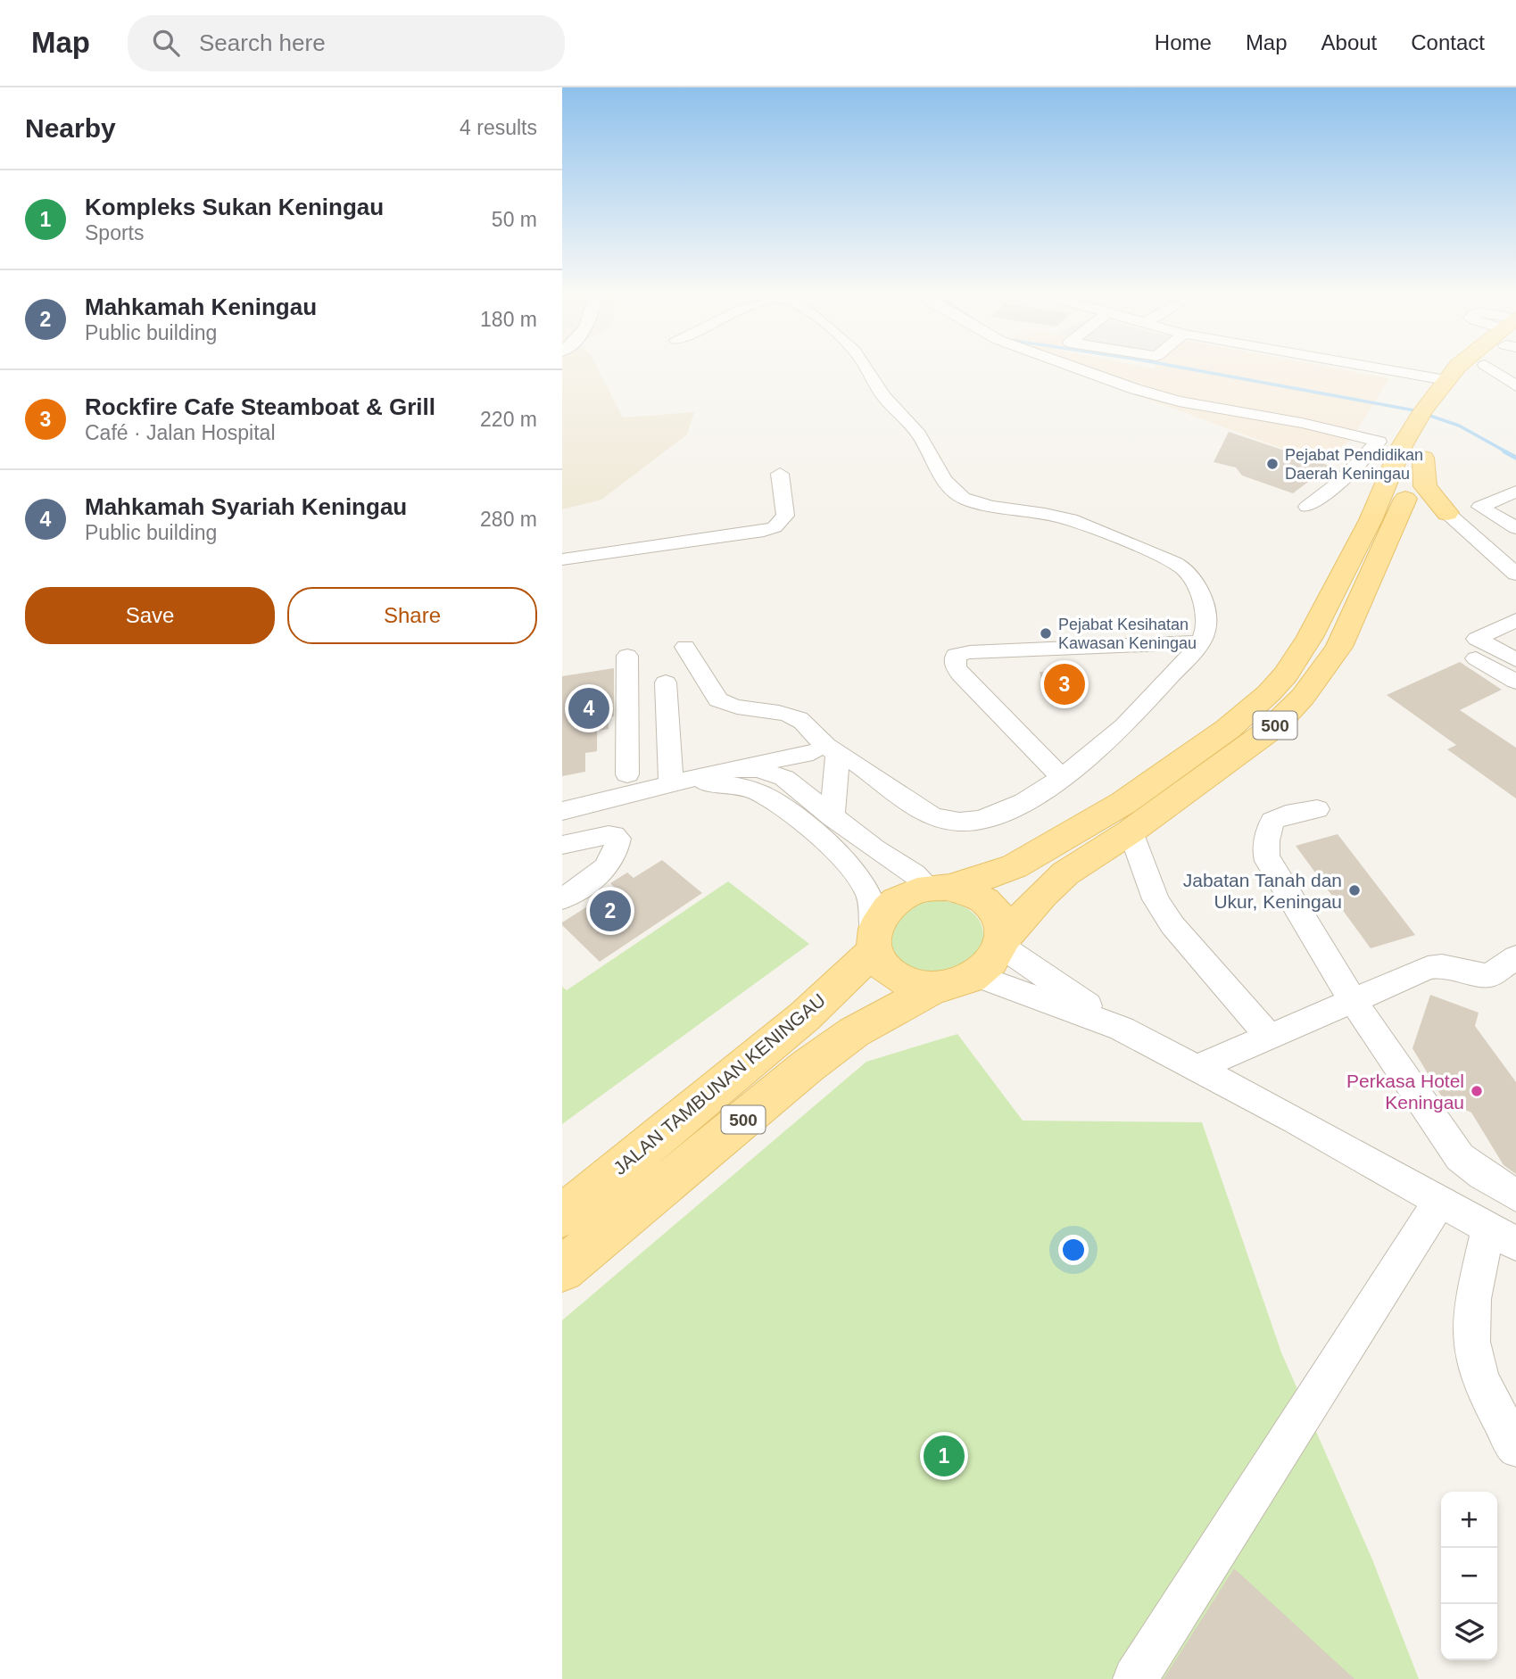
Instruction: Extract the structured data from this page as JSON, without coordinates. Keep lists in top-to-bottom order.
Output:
{
  "streets": {
    "main road": ["500", "JALAN TAMBUNAN KENINGAU"]
  },
  "crossings": [
    ["500", "JALAN TAMBUNAN KENINGAU"]
  ],
  "places": [
    "Pejabat Pendidikan Daerah Keningau",
    "Pejabat Kesihatan Kawasan Keningau",
    "Jabatan Tanah dan Ukur, Keningau",
    "Perkasa Hotel Keningau"
  ],
  "page": {
    "header": "Map",
    "search": "Search here",
    "nav": [
      "Home",
      "Map",
      "About",
      "Contact"
    ],
    "heading": ["Nearby", "4 results"],
    "list": [
      {
        "mark": "1",
        "name": "Kompleks Sukan Keningau",
        "note": "Sports",
        "value": "50 m"
      },
      {
        "mark": "2",
        "name": "Mahkamah Keningau",
        "note": "Public building",
        "value": "180 m"
      },
      {
        "mark": "3",
        "name": "Rockfire Cafe Steamboat & Grill",
        "note": "Café · Jalan Hospital",
        "value": "220 m"
      },
      {
        "mark": "4",
        "name": "Mahkamah Syariah Keningau",
        "note": "Public building",
        "value": "280 m"
      }
    ],
    "buttons": ["Save", "Share"],
    "pins": [
      "3",
      "4",
      "2",
      "1"
    ],
    "map_buttons": ["+", "−"]
  }
}
